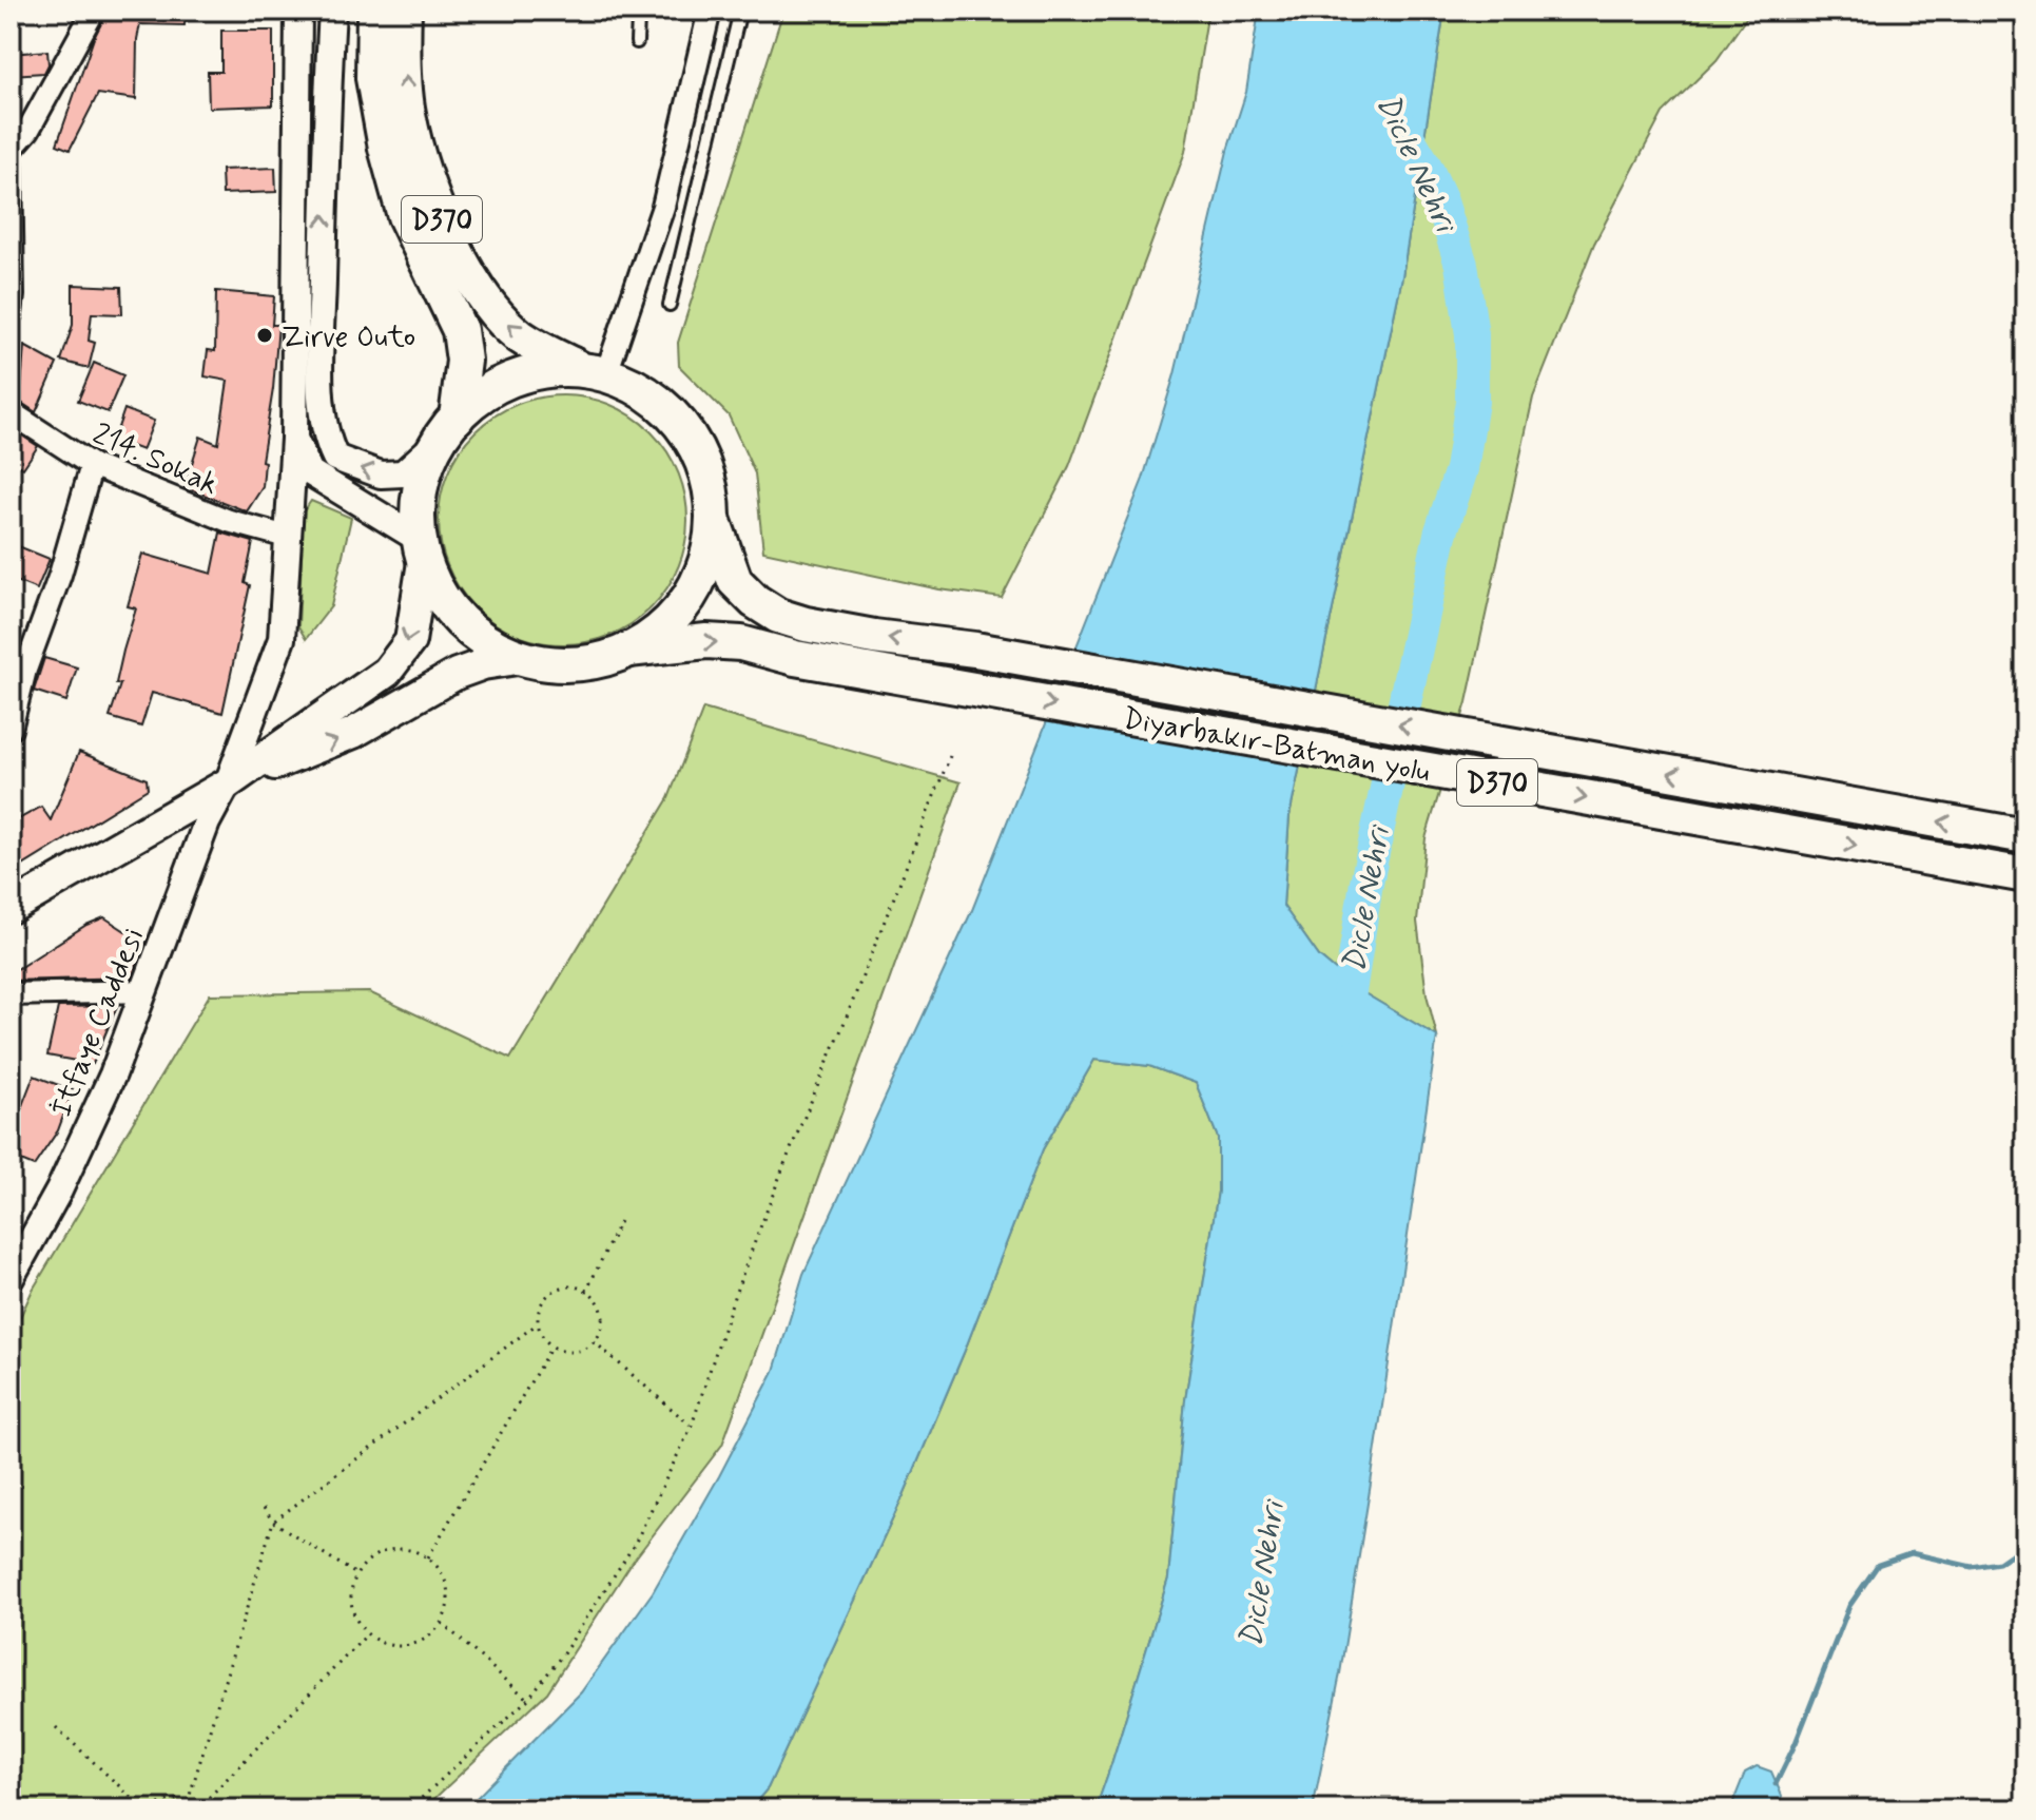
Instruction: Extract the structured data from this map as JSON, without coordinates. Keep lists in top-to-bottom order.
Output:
{
  "streets": {
    "highway": ["D370", "Diyarbakır-Batman yolu"],
    "street": ["214. Sokak", "İtfaye Caddesi"]
  },
  "crossings": [
    ["D370", "Diyarbakır-Batman yolu"],
    ["214. Sokak", "İtfaye Caddesi"]
  ],
  "water": ["Dicle Nehri"],
  "places": ["Zirve Outo"]
}
